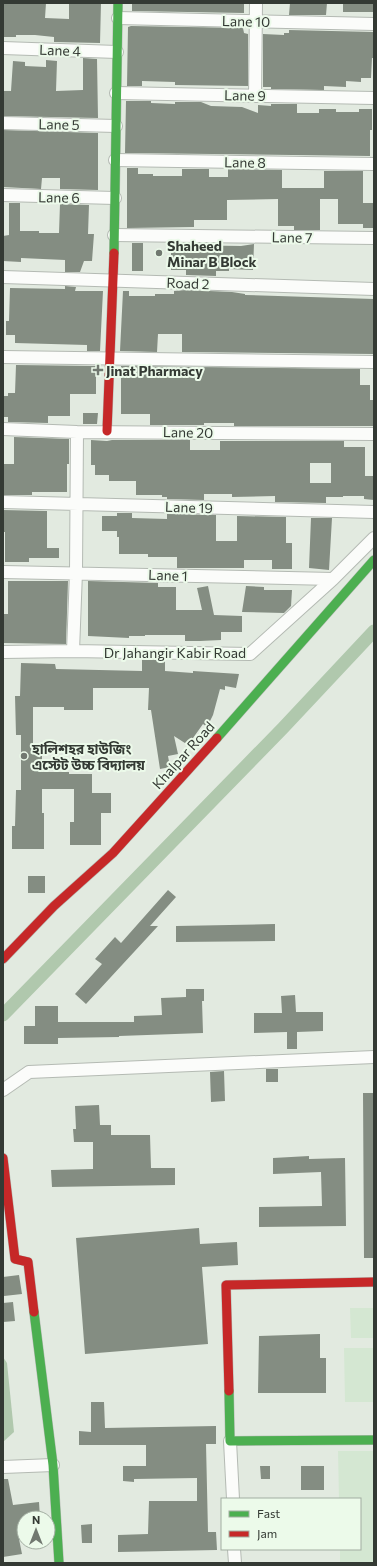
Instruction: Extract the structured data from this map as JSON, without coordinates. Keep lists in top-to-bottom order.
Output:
{
  "streets": {
    "street": [
      "Lane 10",
      "Lane 4",
      "Lane 9",
      "Lane 5",
      "Lane 8",
      "Lane 6",
      "Lane 7",
      "Road 2",
      "Lane 20",
      "Lane 19",
      "Lane 1",
      "Dr Jahangir Kabir Road",
      "Khalpar Road"
    ]
  },
  "crossings": [
    ["Lane 1", "Dr Jahangir Kabir Road"]
  ],
  "places": {
    "other": ["Shaheed Minar B Block", "হালিশহর হাউজিং এস্টেট উচ্চ বিদ্যালয়"],
    "health": ["Jinat Pharmacy"]
  },
  "legend": ["Fast", "Jam"],
  "north": "top"
}
